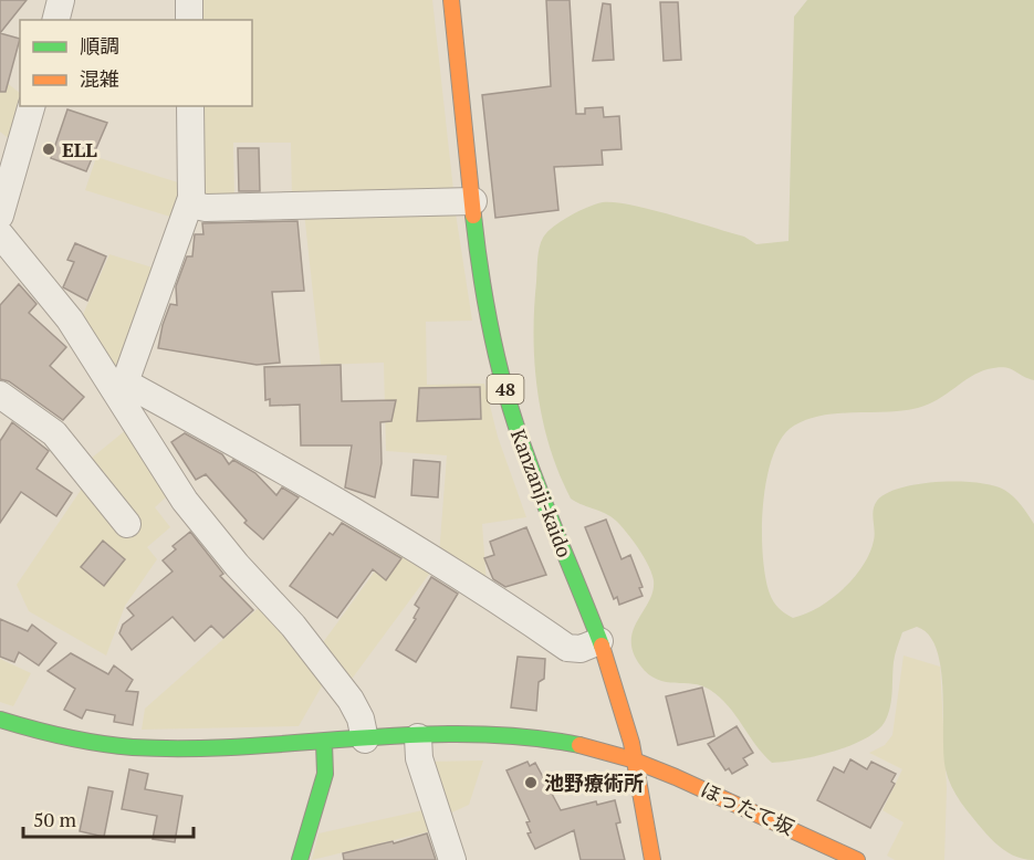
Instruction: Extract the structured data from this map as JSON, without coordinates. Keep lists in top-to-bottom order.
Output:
{
  "streets": {
    "street": ["48", "Kanzanji-kaido", "ほったて坂"]
  },
  "crossings": [
    ["Kanzanji-kaido", "ほったて坂"]
  ],
  "places": ["ELL", "池野療術所"],
  "legend": ["順調", "混雑"],
  "scale_bar": "50 m"
}
